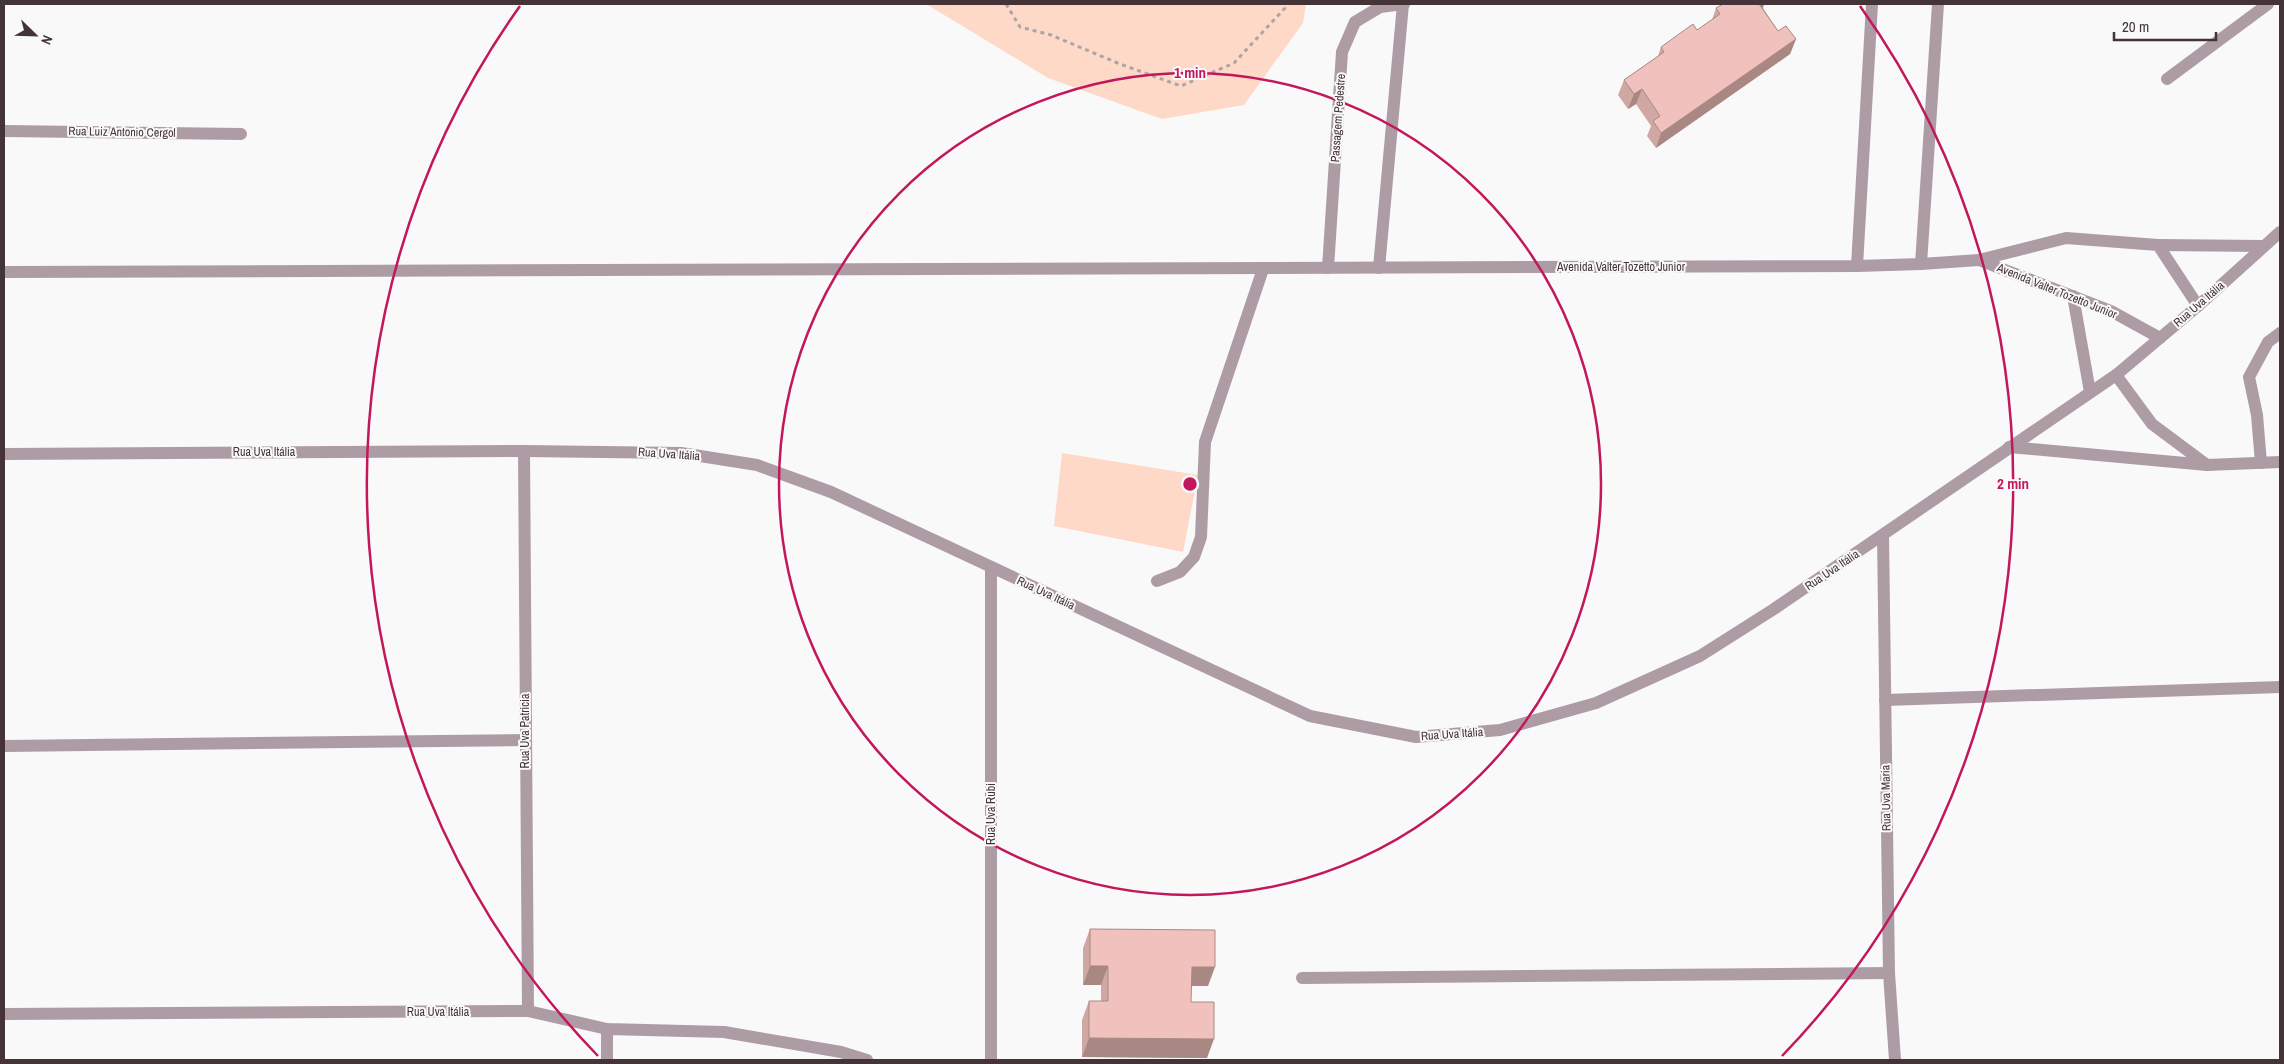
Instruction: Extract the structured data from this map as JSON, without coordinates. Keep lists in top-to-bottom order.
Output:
{
  "streets": {
    "street": [
      "Passagem Pedestre",
      "Rua Luiz Antonio Cergol",
      "Avenida Valter Tozetto Junior",
      "Rua Uva Itália",
      "Rua Uva Patricia",
      "Rua Uva Maria",
      "Rua Uva Rubi"
    ]
  },
  "crossings": [
    ["Passagem Pedestre", "Avenida Valter Tozetto Junior"],
    ["Avenida Valter Tozetto Junior", "Rua Uva Itália"],
    ["Rua Uva Itália", "Rua Uva Patricia"],
    ["Rua Uva Itália", "Rua Uva Maria"],
    ["Rua Uva Itália", "Rua Uva Rubi"]
  ],
  "scale_bar": "20 m",
  "north": "bottom right",
  "rings": ["1 min", "2 min"]
}
